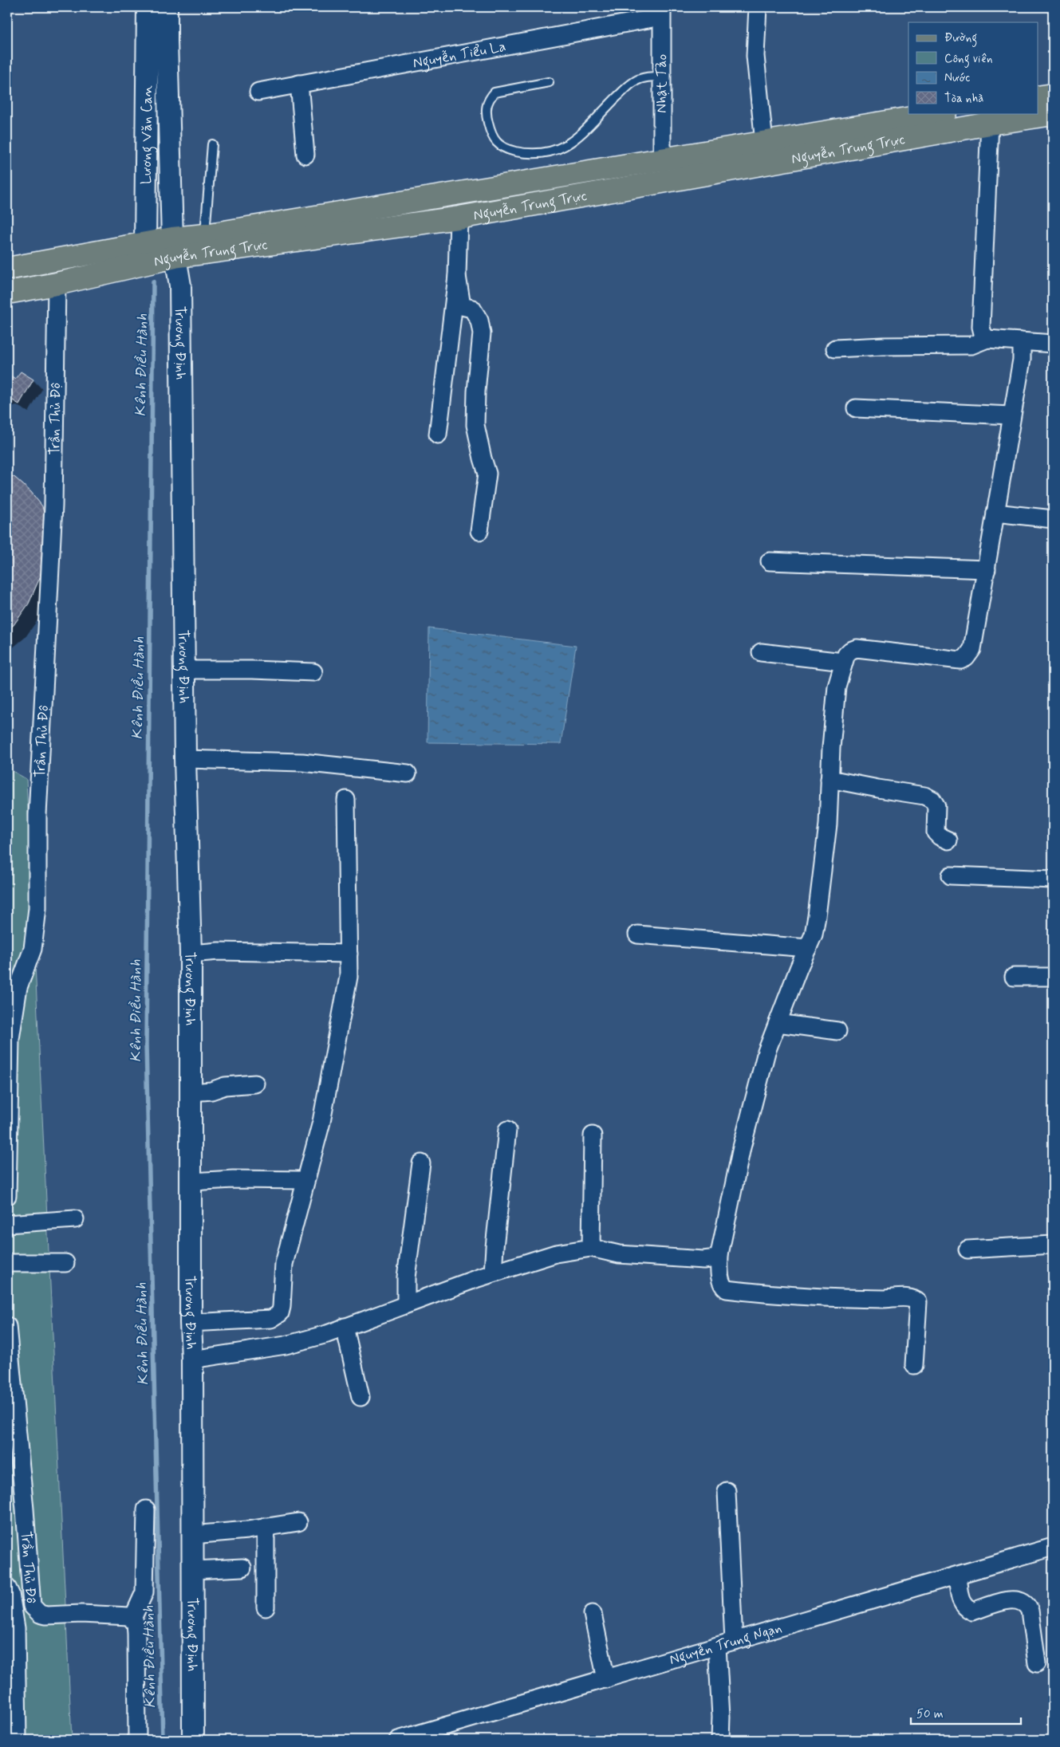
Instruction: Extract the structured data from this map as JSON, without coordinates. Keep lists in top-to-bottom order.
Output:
{
  "streets": {
    "main road": ["Nguyễn Trung Trực"],
    "street": [
      "Nguyễn Tiểu La",
      "Nhật Tảo",
      "Lương Văn Can",
      "Trương Định",
      "Trần Thủ Độ",
      "Nguyễn Trung Ngạn"
    ]
  },
  "crossings": [
    ["Nguyễn Tiểu La", "Nhật Tảo"],
    ["Nhật Tảo", "Nguyễn Trung Trực"],
    ["Lương Văn Can", "Nguyễn Trung Trực"],
    ["Lương Văn Can", "Trương Định"],
    ["Nguyễn Trung Trực", "Trương Định"],
    ["Nguyễn Trung Trực", "Trần Thủ Độ"]
  ],
  "water": ["Kênh Điều Hành"],
  "legend": [
    "Đường",
    "Công viên",
    "Nước",
    "Tòa nhà"
  ],
  "scale_bar": "50 m"
}
